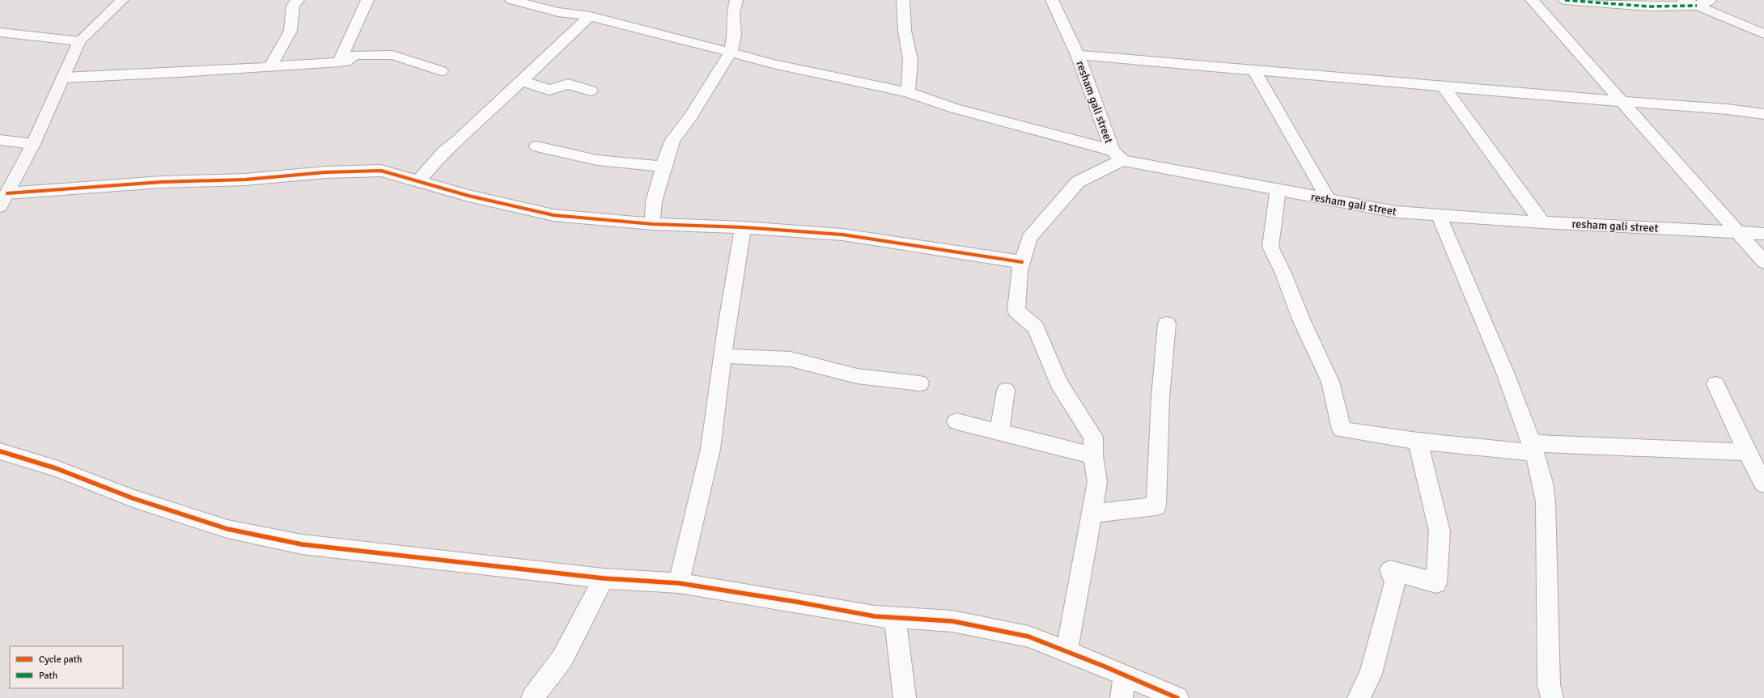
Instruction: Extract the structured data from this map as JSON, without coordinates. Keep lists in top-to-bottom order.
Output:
{
  "streets": {
    "street": ["resham gali street"]
  },
  "legend": ["Cycle path", "Path"]
}
